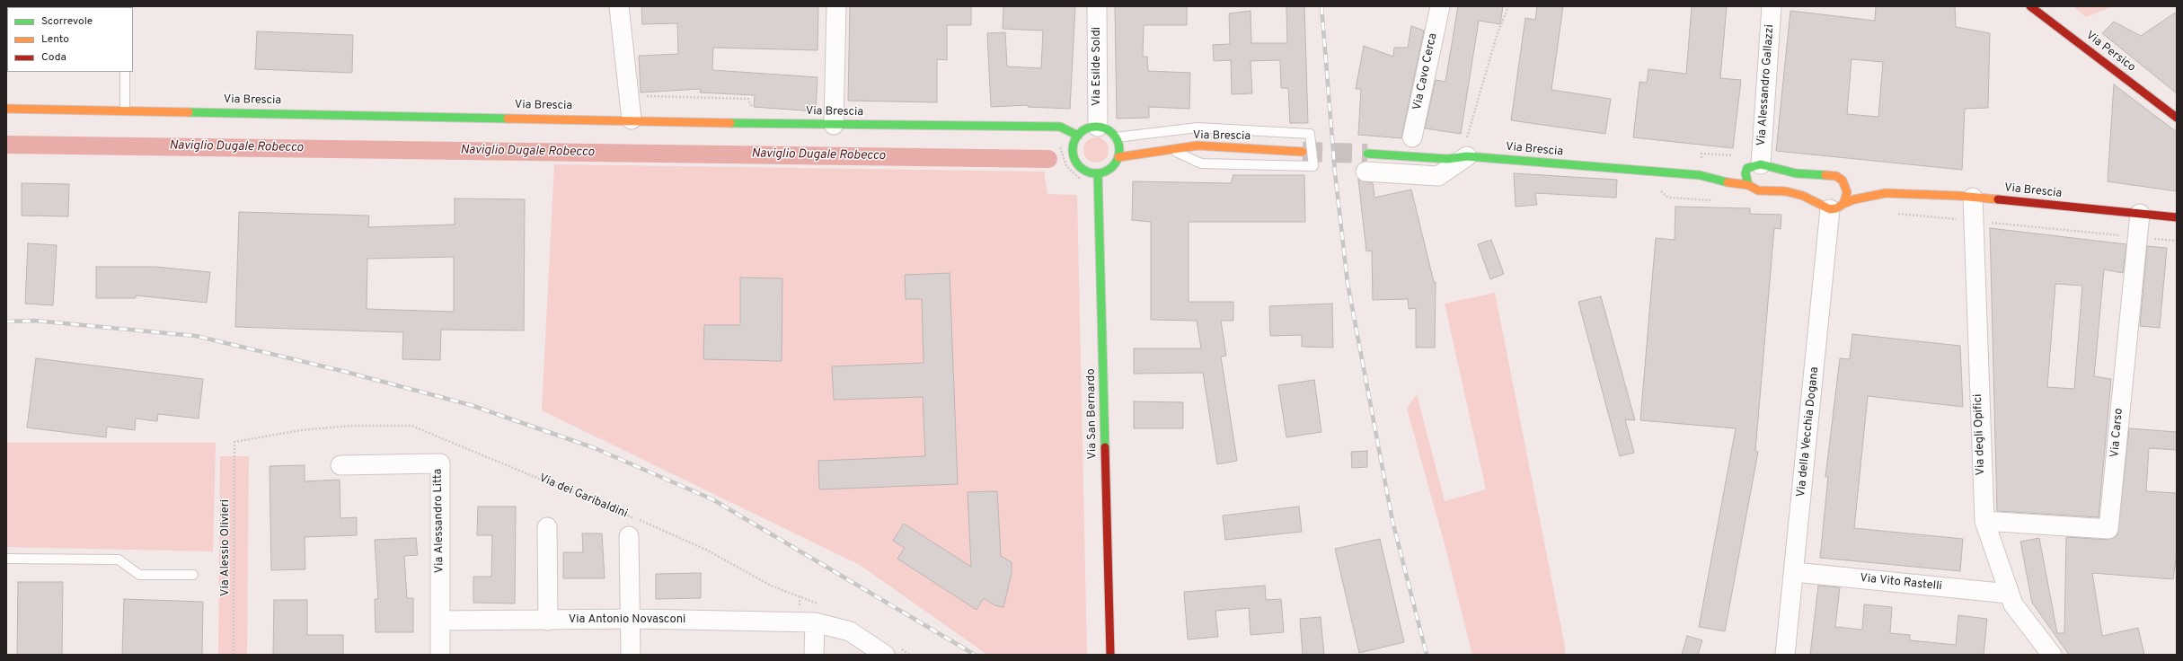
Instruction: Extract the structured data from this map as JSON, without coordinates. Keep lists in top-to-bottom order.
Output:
{
  "streets": {
    "main road": ["Via Persico", "Via Brescia", "Via San Bernardo"],
    "street": [
      "Via Esilde Soldi",
      "Via Cavo Cerca",
      "Via Alessandro Gallazzi",
      "Via della Vecchia Dogana",
      "Via Carso",
      "Via degli Opifici",
      "Via Alessandro Litta",
      "Via Vito Rastelli",
      "Via Antonio Novasconi"
    ],
    "path": ["Via dei Garibaldini", "Via Alessio Olivieri"]
  },
  "crossings": [
    ["Via Esilde Soldi", "Via Brescia"],
    ["Via Esilde Soldi", "Via San Bernardo"],
    ["Via Brescia", "Via San Bernardo"],
    ["Via Brescia", "Via della Vecchia Dogana"],
    ["Via Brescia", "Via Carso"],
    ["Via Brescia", "Via degli Opifici"],
    ["Via della Vecchia Dogana", "Via Vito Rastelli"],
    ["Via Carso", "Via degli Opifici"],
    ["Via degli Opifici", "Via Vito Rastelli"],
    ["Via dei Garibaldini", "Via Alessio Olivieri"],
    ["Via Alessandro Litta", "Via Antonio Novasconi"]
  ],
  "water": ["Naviglio Dugale Robecco"],
  "legend": ["Scorrevole", "Lento", "Coda"]
}
